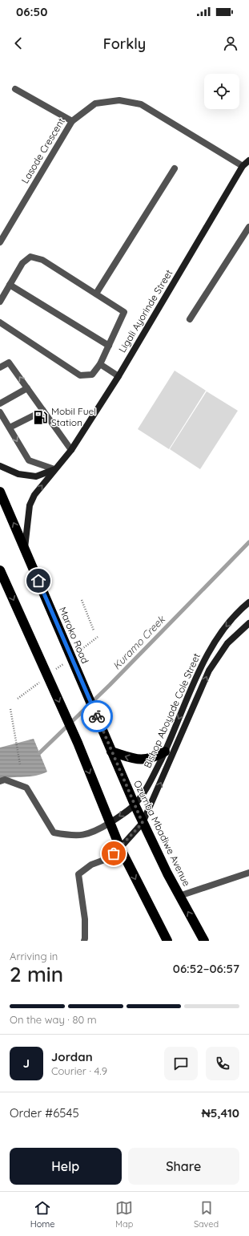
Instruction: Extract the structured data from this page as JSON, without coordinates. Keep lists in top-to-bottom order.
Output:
{
  "streets": {
    "highway": ["Maroko Road", "Ozumba Mbadiwe Avenue"],
    "street": ["Lasode Crescent", "Ligali Ayorinde Street", "Bishop Aboyade Cole Street"]
  },
  "crossings": [
    ["Lasode Crescent", "Ligali Ayorinde Street"],
    ["Ligali Ayorinde Street", "Maroko Road"],
    ["Maroko Road", "Ozumba Mbadiwe Avenue"],
    ["Bishop Aboyade Cole Street", "Ozumba Mbadiwe Avenue"]
  ],
  "water": ["Kuramo Creek"],
  "places": {
    "fuel station": ["Mobil Fuel Station"]
  },
  "page": {
    "status": "06:50",
    "header": "Forkly",
    "heading": ["2 min", "Arriving in", "06:52–06:57"],
    "panel": [
      "Jordan",
      "Courier · 4.9",
      "Order #6545",
      "₦5,410"
    ],
    "bar": "On the way · 80 m",
    "round": "J",
    "buttons": ["Help", "Share"],
    "tabs": ["Home", "Map", "Saved"]
  }
}
